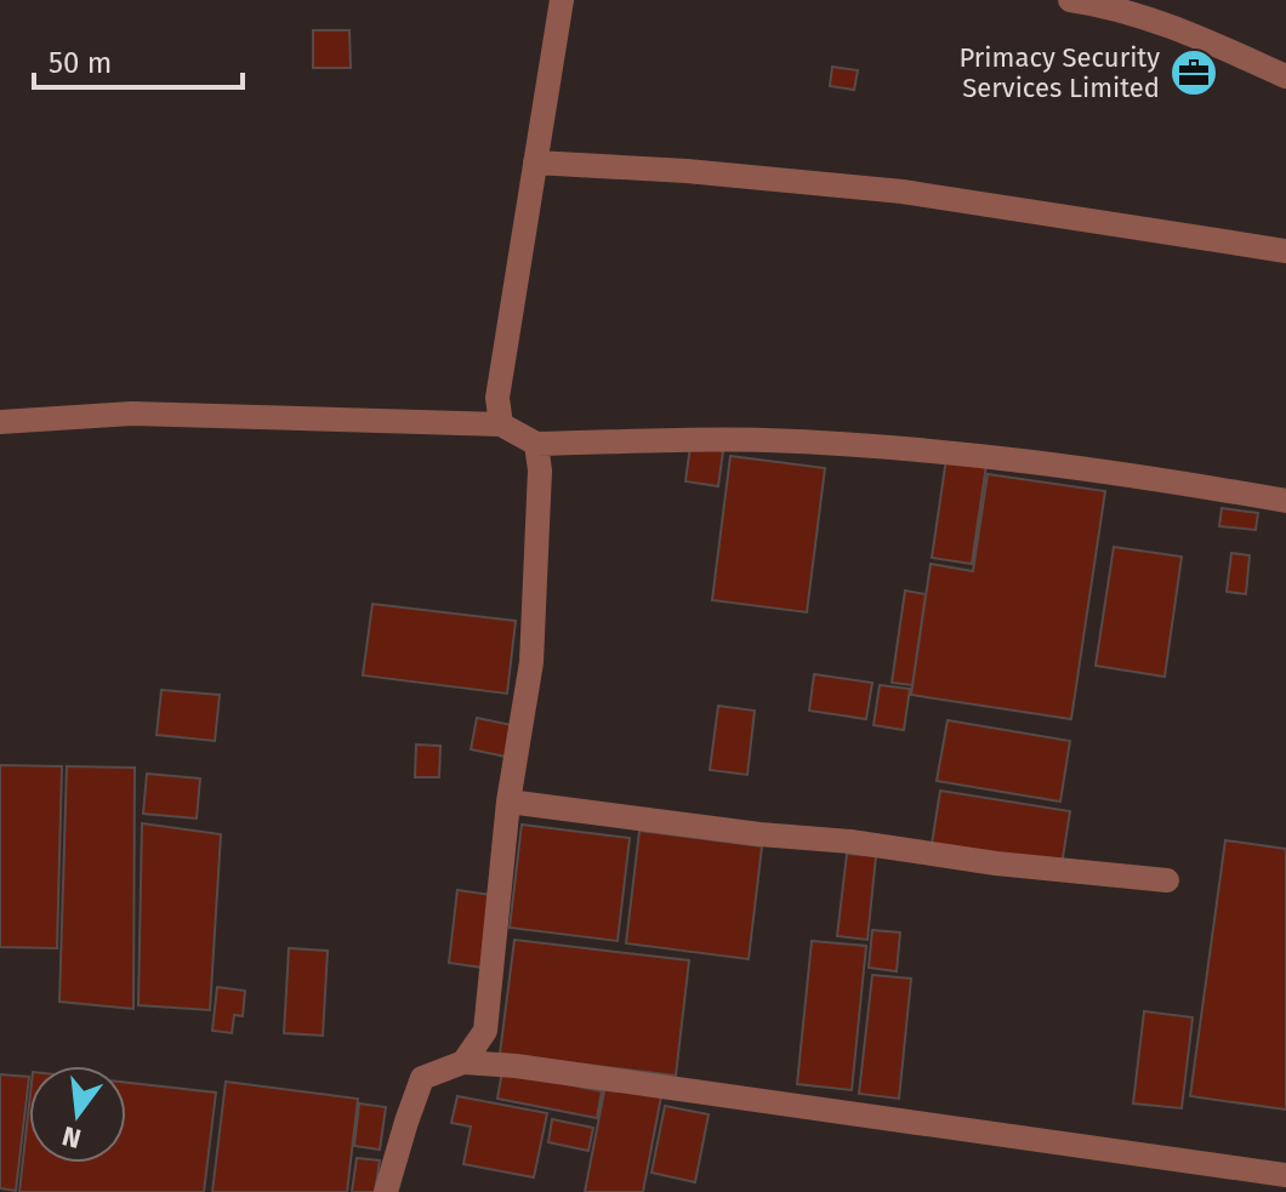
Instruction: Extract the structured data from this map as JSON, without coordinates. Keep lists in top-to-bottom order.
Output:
{
  "places": {
    "office": ["Primacy Security Services Limited"]
  },
  "scale_bar": "50 m",
  "north": "bottom"
}
